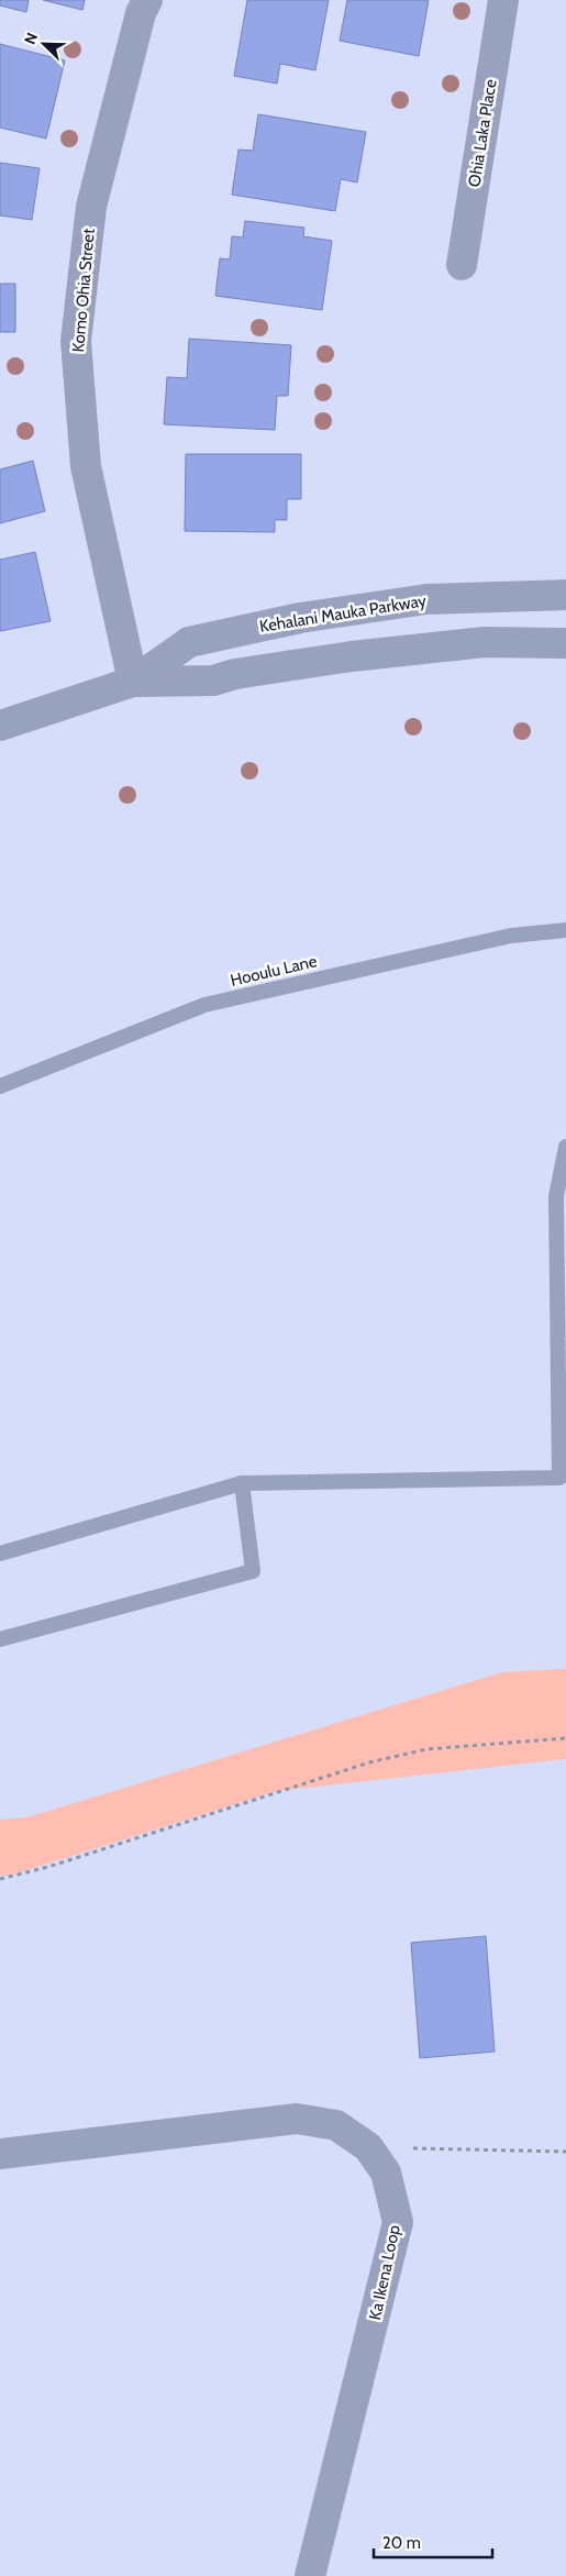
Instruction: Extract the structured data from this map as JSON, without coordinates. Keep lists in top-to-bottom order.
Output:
{
  "streets": {
    "street": [
      "Ohia Laka Place",
      "Komo Ohia Street",
      "Kehalani Mauka Parkway",
      "Ka Ikena Loop"
    ],
    "lane": ["Hooulu Lane"]
  },
  "crossings": [
    ["Komo Ohia Street", "Kehalani Mauka Parkway"]
  ],
  "scale_bar": "20 m",
  "north": "top left"
}
